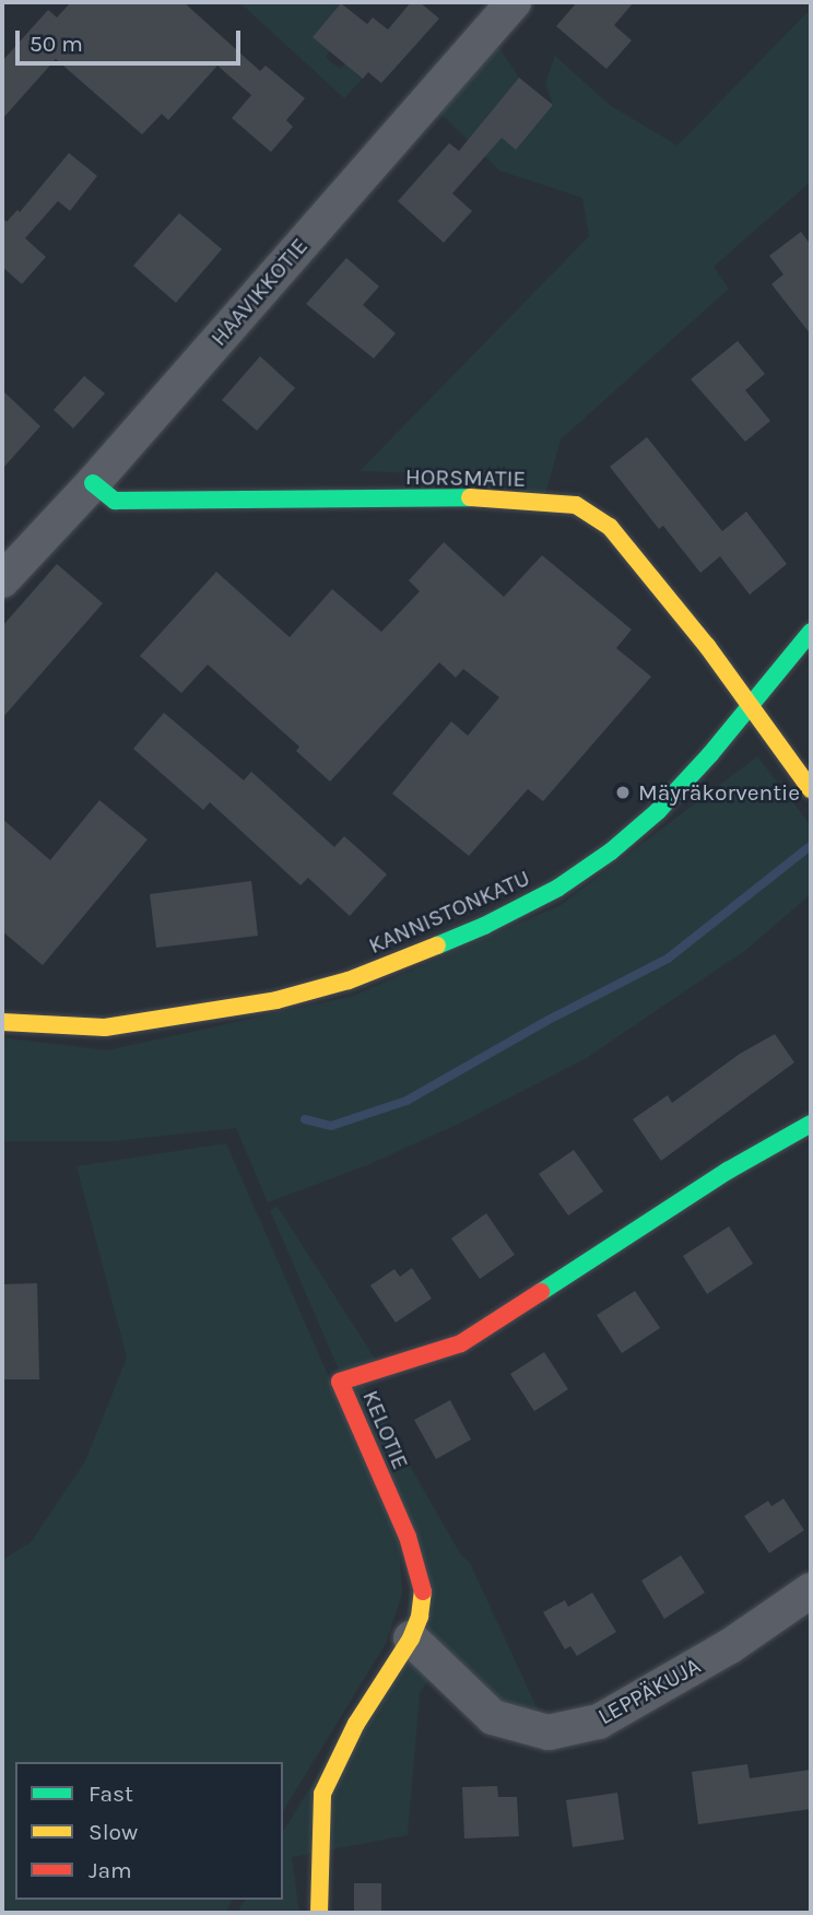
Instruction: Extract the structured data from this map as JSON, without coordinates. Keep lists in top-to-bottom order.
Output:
{
  "streets": {
    "street": [
      "HAAVIKKOTIE",
      "HORSMATIE",
      "KANNISTONKATU",
      "KELOTIE",
      "LEPPÄKUJA"
    ]
  },
  "crossings": [
    ["HAAVIKKOTIE", "HORSMATIE"],
    ["HORSMATIE", "KANNISTONKATU"],
    ["KELOTIE", "LEPPÄKUJA"]
  ],
  "places": ["Mäyräkorventie"],
  "legend": ["Fast", "Slow", "Jam"],
  "scale_bar": "50 m"
}
